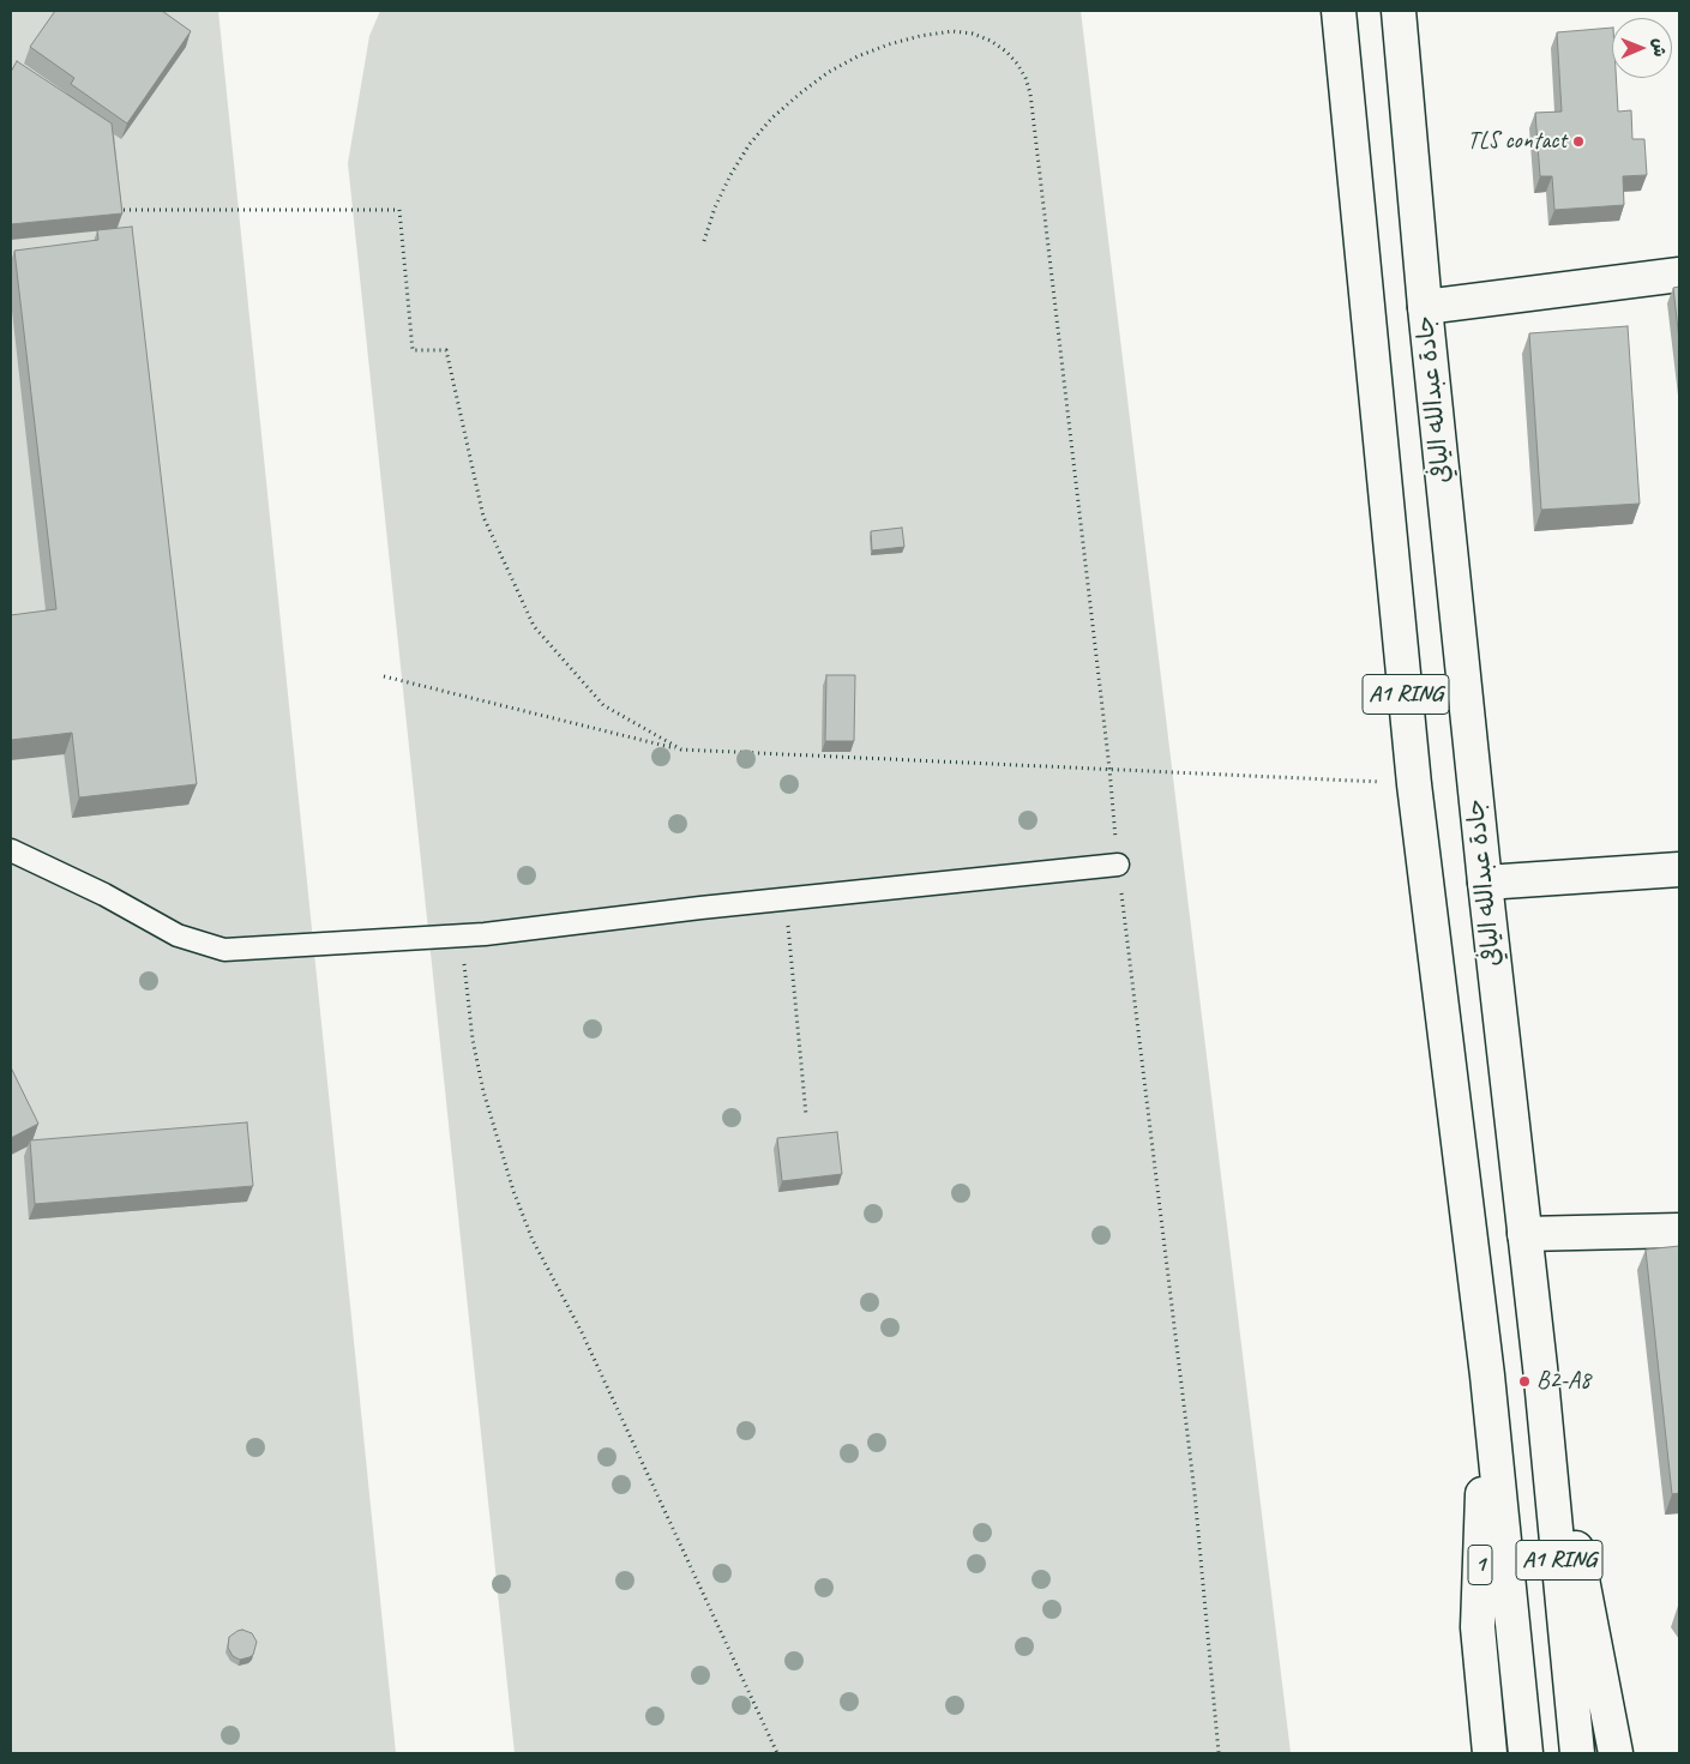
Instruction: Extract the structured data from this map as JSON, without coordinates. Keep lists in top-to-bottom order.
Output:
{
  "streets": {
    "main road": ["جادة عبدالله اليافي", "A1 RING", "1"]
  },
  "crossings": [
    ["A1 RING", "1"]
  ],
  "places": ["TLS contact", "B2-A8"],
  "north": "right"
}
